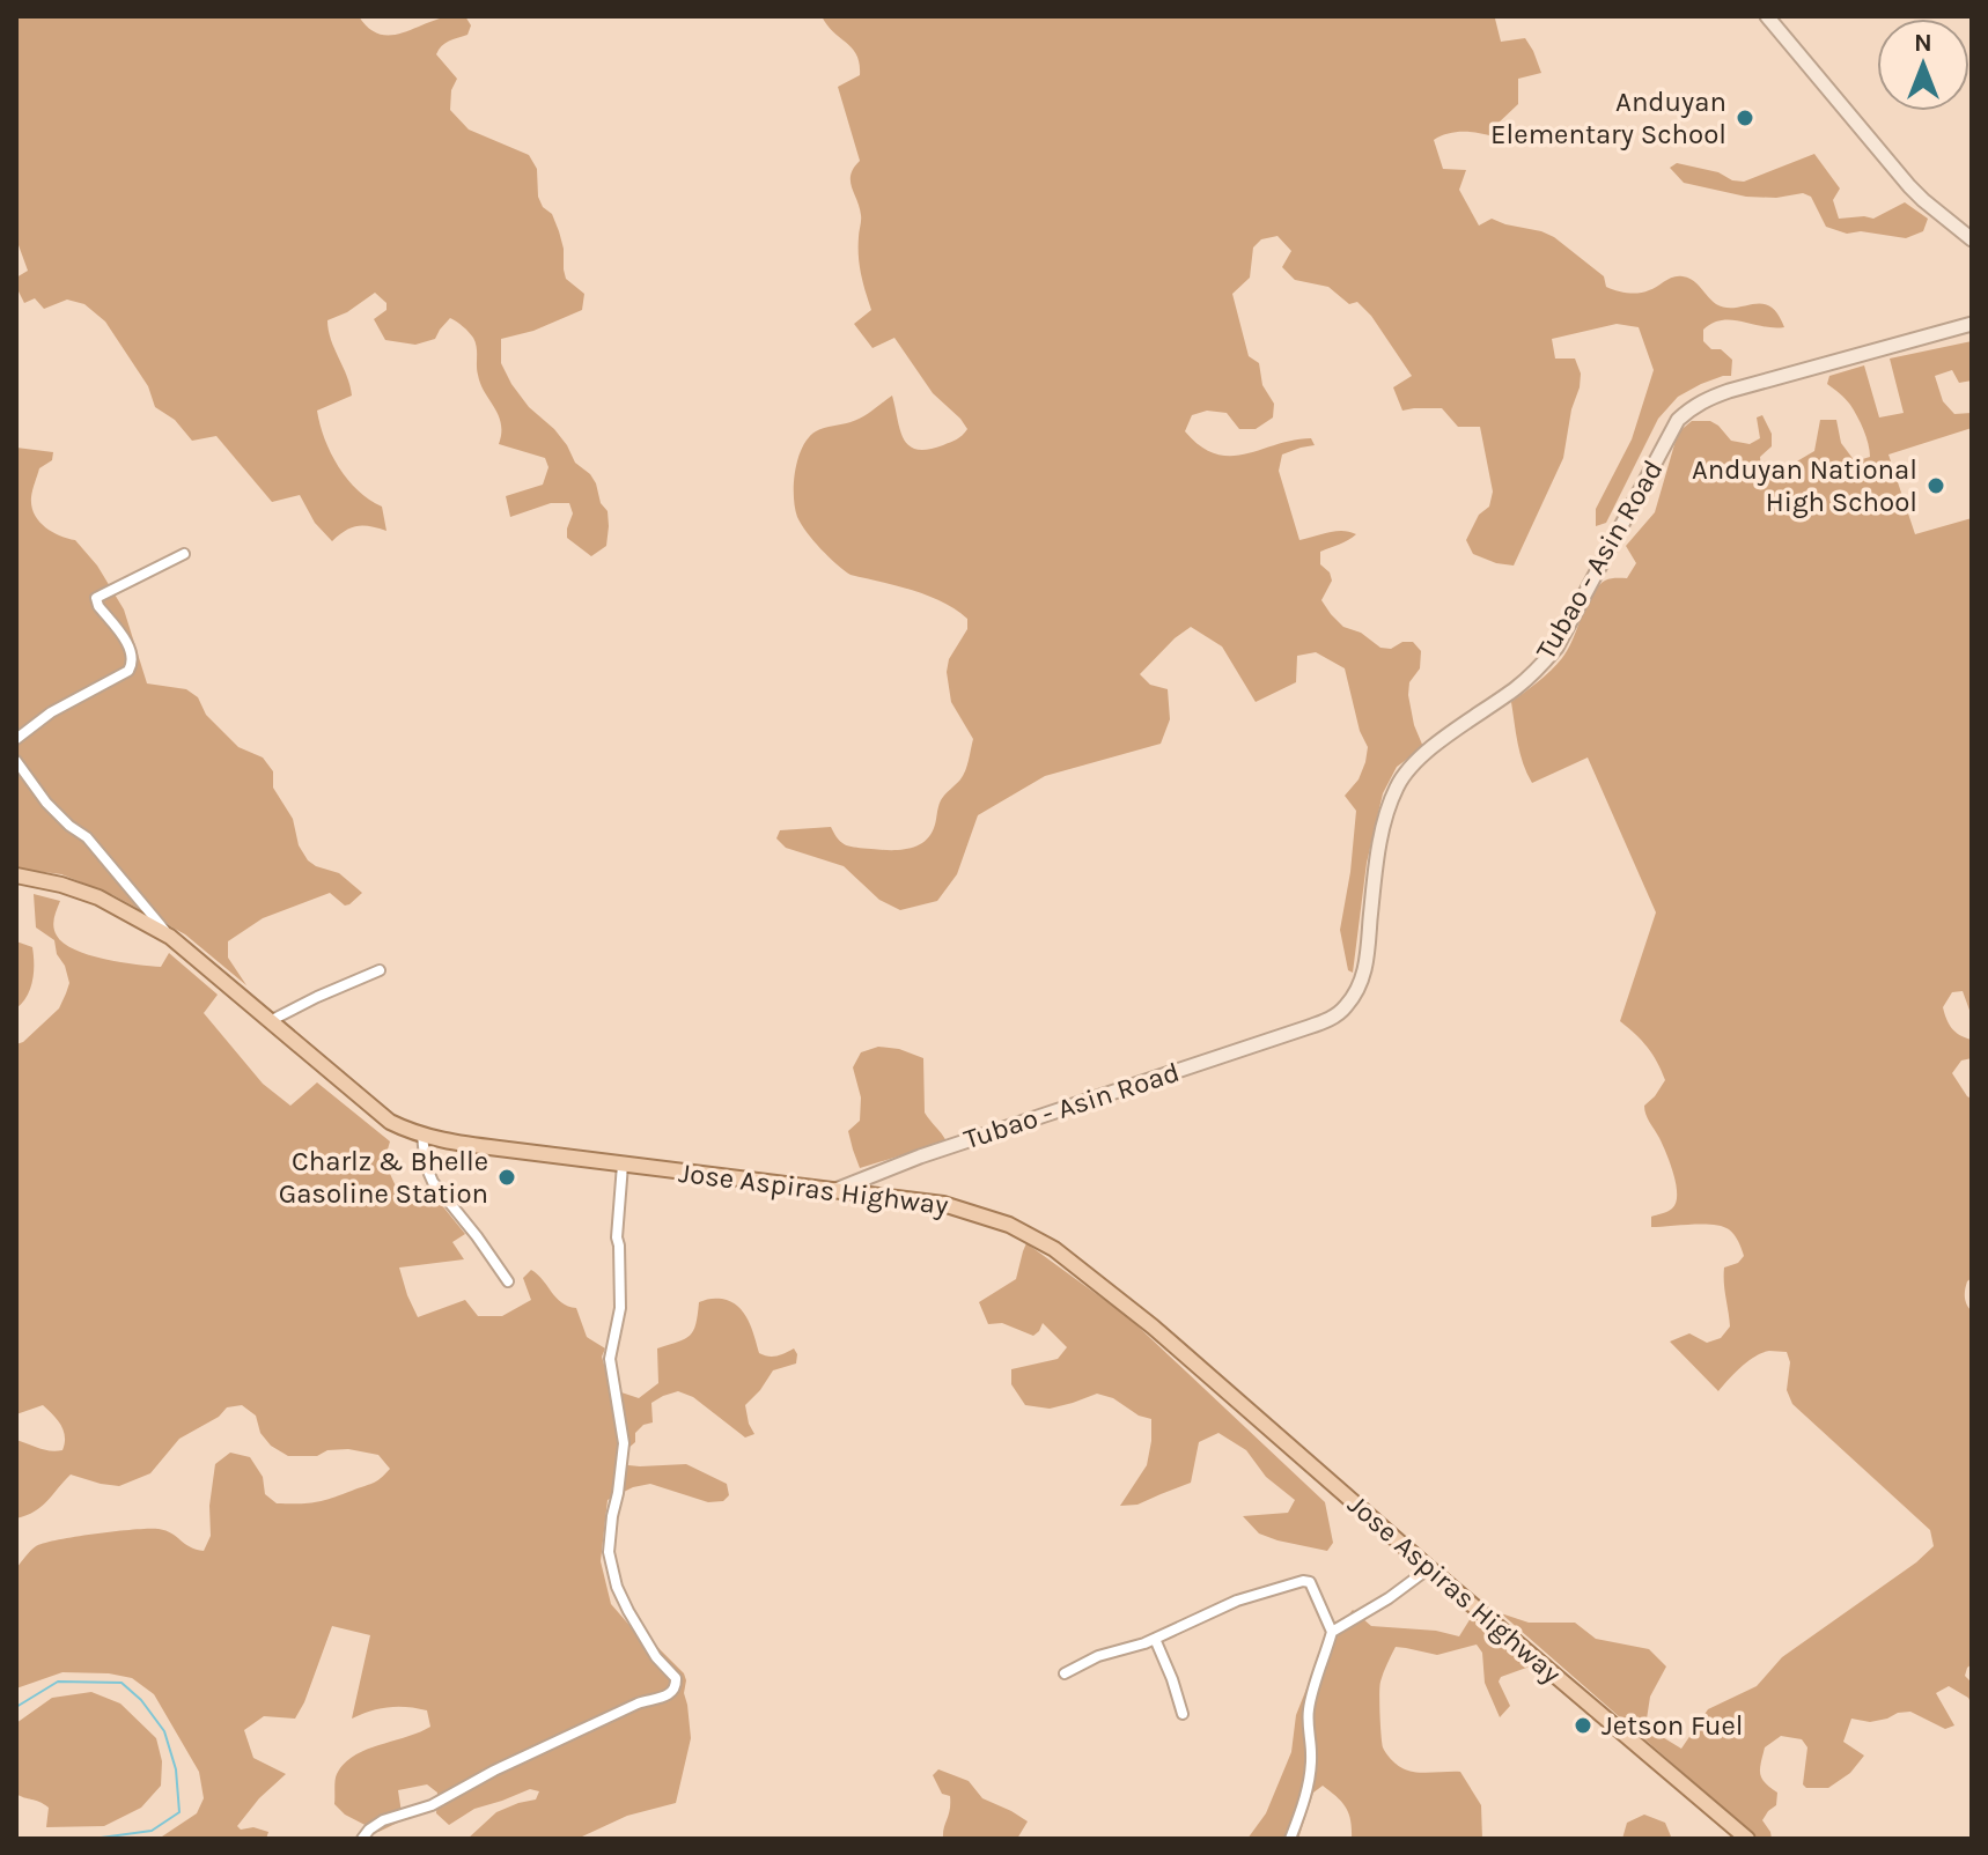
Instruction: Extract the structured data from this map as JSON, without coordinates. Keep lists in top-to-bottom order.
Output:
{
  "streets": {
    "main road": ["Tubao - Asin Road", "Jose Aspiras Highway"]
  },
  "crossings": [
    ["Tubao - Asin Road", "Jose Aspiras Highway"]
  ],
  "places": [
    "Anduyan Elementary School",
    "Anduyan National High School",
    "Charlz & Bhelle Gasoline Station",
    "Jetson Fuel"
  ],
  "north": "top"
}
